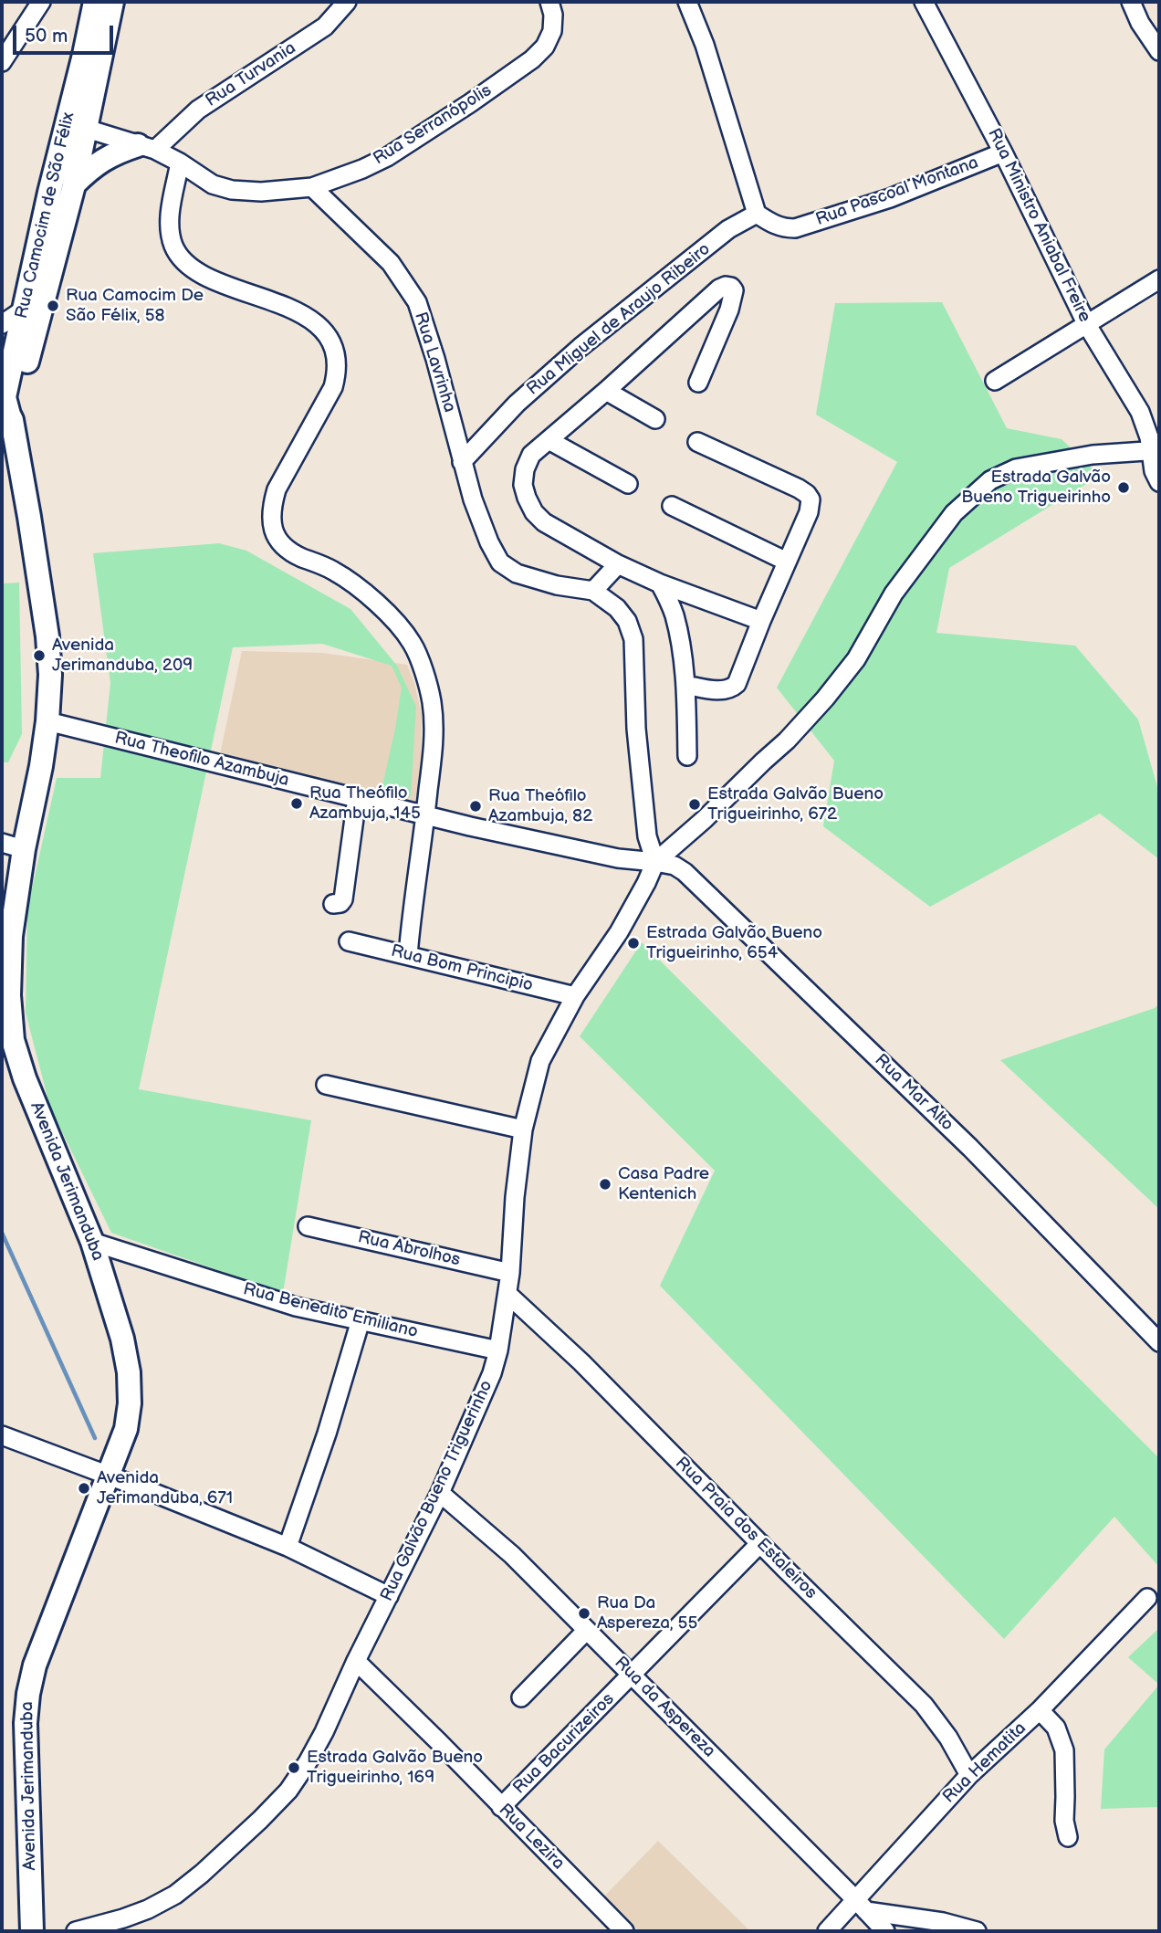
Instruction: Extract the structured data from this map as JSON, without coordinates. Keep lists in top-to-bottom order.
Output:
{
  "streets": {
    "main road": ["Rua Camocim de São Félix", "Avenida Jerimanduba"],
    "street": [
      "Rua Turvania",
      "Rua Serranópolis",
      "Rua Pascoal Montana",
      "Rua Ministro Aniabal Freire",
      "Rua Miguel de Araujo Ribeiro",
      "Rua Lavrinha",
      "Rua Theofilo Azambuja",
      "Rua Bom Principio",
      "Rua Mar Alto",
      "Rua Abrolhos",
      "Rua Benedito Emiliano",
      "Rua Galvão Bueno Triguerinho",
      "Rua Praia dos Estaleiros",
      "Rua da Aspereza",
      "Rua Bacurizeiros",
      "Rua Hematita",
      "Rua Lezira"
    ]
  },
  "crossings": [
    ["Rua Turvania", "Rua Serranópolis"],
    ["Rua Serranópolis", "Rua Camocim de São Félix"],
    ["Rua Serranópolis", "Rua Lavrinha"],
    ["Rua Pascoal Montana", "Rua Ministro Aniabal Freire"],
    ["Rua Pascoal Montana", "Rua Miguel de Araujo Ribeiro"],
    ["Rua Camocim de São Félix", "Avenida Jerimanduba"],
    ["Rua Ministro Aniabal Freire", "Rua Galvão Bueno Triguerinho"],
    ["Rua Miguel de Araujo Ribeiro", "Rua Lavrinha"],
    ["Rua Theofilo Azambuja", "Rua Mar Alto"],
    ["Rua Theofilo Azambuja", "Avenida Jerimanduba"],
    ["Rua Theofilo Azambuja", "Rua Galvão Bueno Triguerinho"],
    ["Rua Bom Principio", "Rua Galvão Bueno Triguerinho"],
    ["Rua Mar Alto", "Rua Galvão Bueno Triguerinho"],
    ["Avenida Jerimanduba", "Rua Benedito Emiliano"],
    ["Rua Abrolhos", "Rua Galvão Bueno Triguerinho"],
    ["Rua Benedito Emiliano", "Rua Galvão Bueno Triguerinho"],
    ["Rua Galvão Bueno Triguerinho", "Rua Praia dos Estaleiros"],
    ["Rua Galvão Bueno Triguerinho", "Rua da Aspereza"],
    ["Rua Galvão Bueno Triguerinho", "Rua Lezira"],
    ["Rua Praia dos Estaleiros", "Rua Bacurizeiros"],
    ["Rua Praia dos Estaleiros", "Rua Hematita"],
    ["Rua da Aspereza", "Rua Bacurizeiros"],
    ["Rua da Aspereza", "Rua Hematita"],
    ["Rua Bacurizeiros", "Rua Lezira"]
  ],
  "places": [
    "Rua Camocim De São Félix, 58",
    "Estrada Galvão Bueno Trigueirinho",
    "Avenida Jerimanduba, 209",
    "Rua Theófilo Azambuja, 145",
    "Estrada Galvão Bueno Trigueirinho, 672",
    "Rua Theófilo Azambuja, 82",
    "Estrada Galvão Bueno Trigueirinho, 654",
    "Casa Padre Kentenich",
    "Avenida Jerimanduba, 671",
    "Rua Da Aspereza, 55",
    "Estrada Galvão Bueno Trigueirinho, 169"
  ],
  "scale_bar": "50 m"
}
